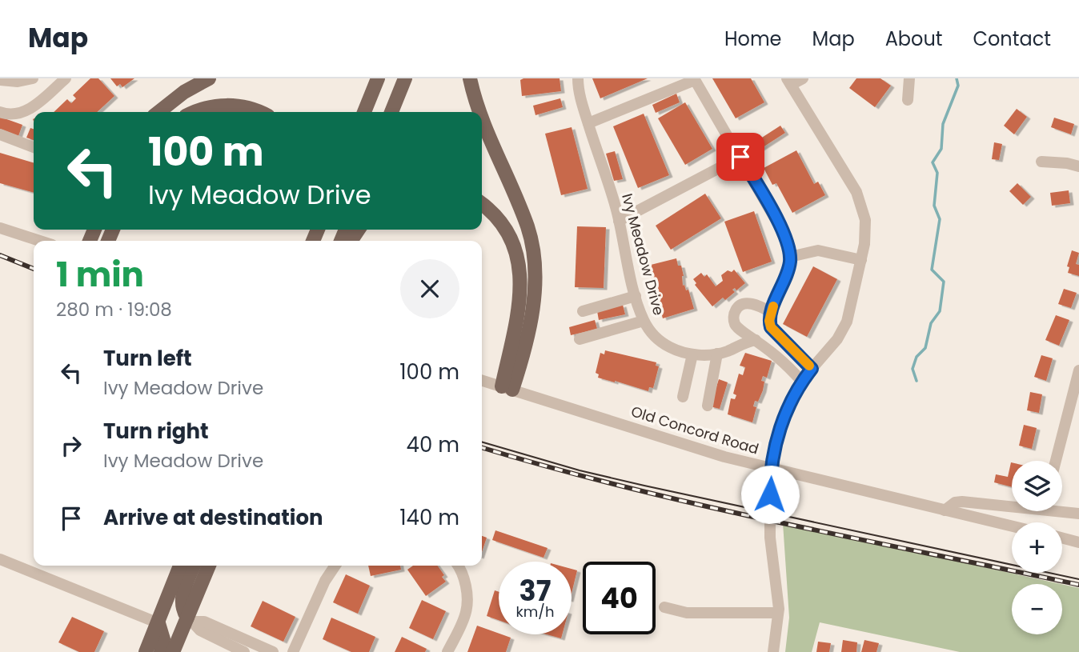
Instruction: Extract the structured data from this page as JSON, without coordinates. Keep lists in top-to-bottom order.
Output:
{
  "streets": {
    "street": ["Ivy Meadow Drive", "Old Concord Road"]
  },
  "page": {
    "header": "Map",
    "nav": [
      "Home",
      "Map",
      "About",
      "Contact"
    ],
    "turn": ["100 m", "Ivy Meadow Drive"],
    "heading": ["1 min", "280 m · 19:08"],
    "list": [
      {
        "name": "Turn left",
        "note": "Ivy Meadow Drive",
        "value": "100 m"
      },
      {
        "name": "Turn right",
        "note": "Ivy Meadow Drive",
        "value": "40 m"
      },
      {
        "name": "Arrive at destination",
        "value": "140 m"
      }
    ],
    "map_buttons": ["+", "−"],
    "speed": "37 km/h",
    "limit": "40"
  }
}
